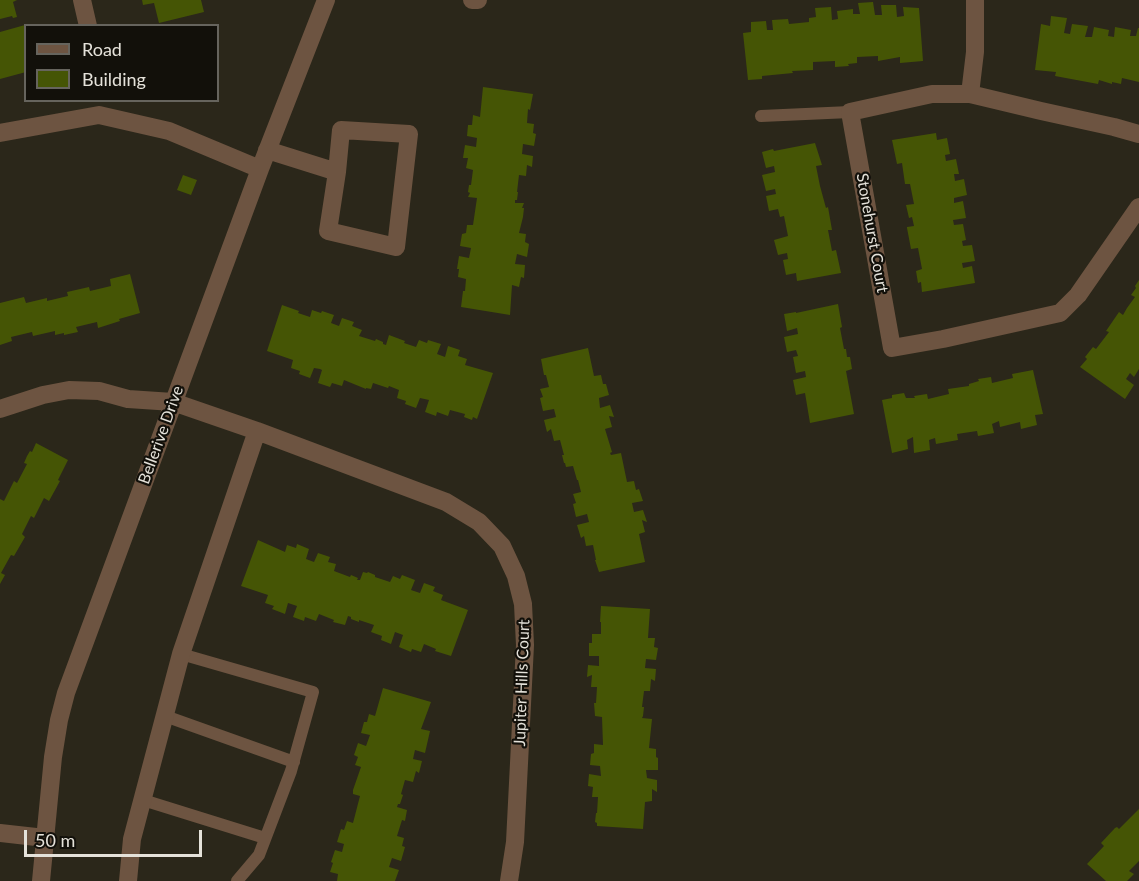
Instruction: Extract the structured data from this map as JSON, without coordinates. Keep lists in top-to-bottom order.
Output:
{
  "streets": {
    "street": ["Stonehurst Court", "Bellerive Drive", "Jupiter Hills Court"]
  },
  "crossings": [
    ["Bellerive Drive", "Jupiter Hills Court"]
  ],
  "legend": ["Road", "Building"],
  "scale_bar": "50 m"
}
